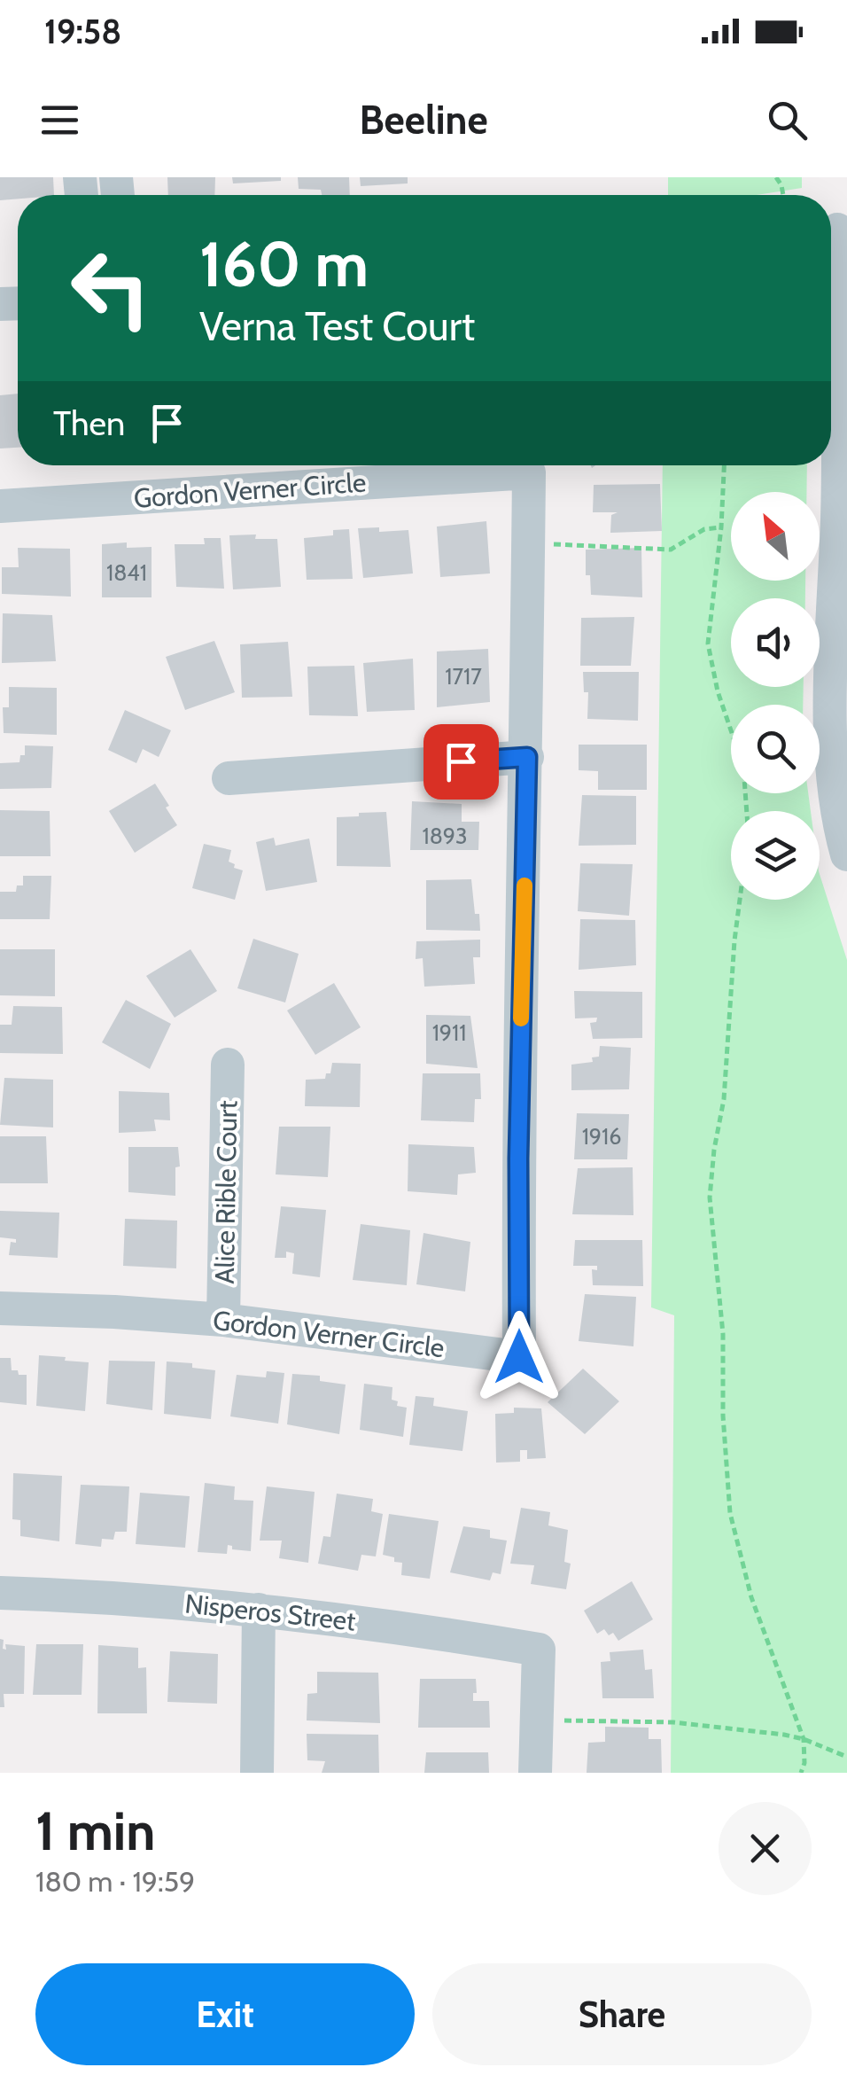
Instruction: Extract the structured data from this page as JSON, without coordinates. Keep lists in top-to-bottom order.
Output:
{
  "streets": {
    "street": ["Gordon Verner Circle", "Alice Rible Court", "Nisperos Street"]
  },
  "crossings": [
    ["Gordon Verner Circle", "Alice Rible Court"]
  ],
  "house_numbers": [
    "1841",
    "1717",
    "1893",
    "1911",
    "1916"
  ],
  "north": "top left",
  "page": {
    "status": "19:58",
    "header": "Beeline",
    "turn": ["160 m", "Verna Test Court"],
    "then": "Then",
    "heading": ["1 min", "180 m · 19:59"],
    "buttons": ["Exit", "Share"]
  }
}
